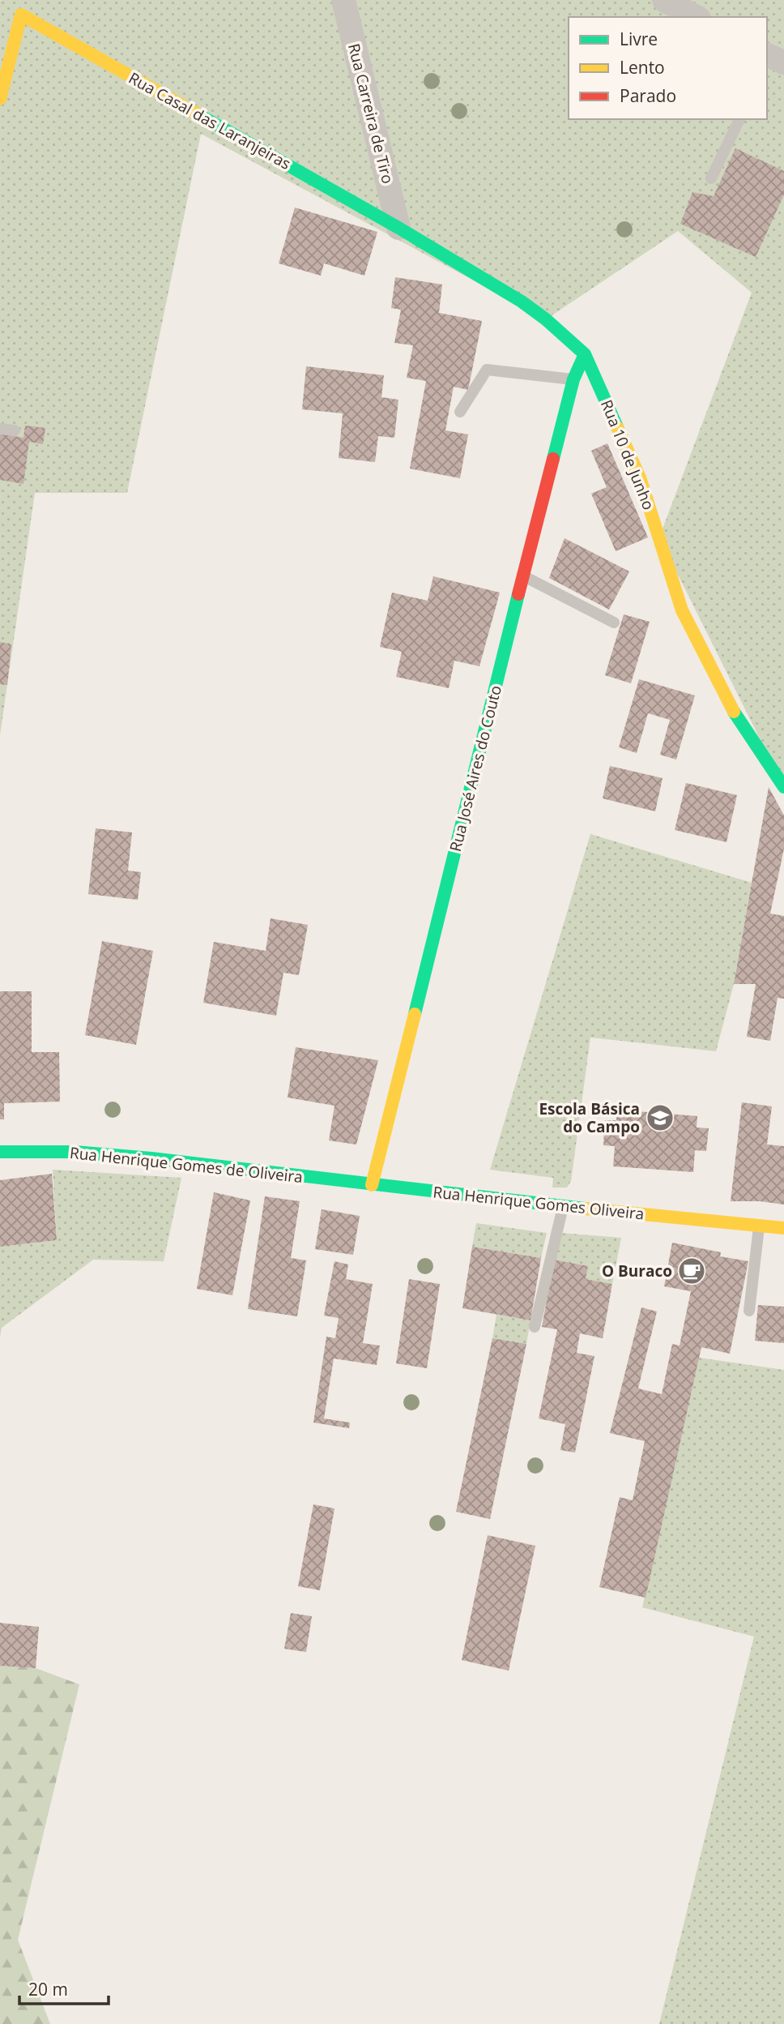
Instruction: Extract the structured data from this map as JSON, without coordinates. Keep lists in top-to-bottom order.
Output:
{
  "streets": {
    "street": [
      "Rua Carreira de Tiro",
      "Rua Casal das Laranjeiras",
      "Rua 10 de Junho",
      "Rua José Aires do Couto",
      "Rua Henrique Gomes de Oliveira",
      "Rua Henrique Gomes Oliveira"
    ]
  },
  "crossings": [
    ["Rua Carreira de Tiro", "Rua Casal das Laranjeiras"],
    ["Rua Carreira de Tiro", "Rua 10 de Junho"],
    ["Rua Casal das Laranjeiras", "Rua 10 de Junho"],
    ["Rua 10 de Junho", "Rua José Aires do Couto"],
    ["Rua José Aires do Couto", "Rua Henrique Gomes de Oliveira"],
    ["Rua José Aires do Couto", "Rua Henrique Gomes Oliveira"],
    ["Rua Henrique Gomes de Oliveira", "Rua Henrique Gomes Oliveira"]
  ],
  "places": {
    "school or university": ["Escola Básica do Campo"],
    "cafe": ["O Buraco"]
  },
  "legend": ["Livre", "Lento", "Parado"],
  "scale_bar": "20 m"
}
